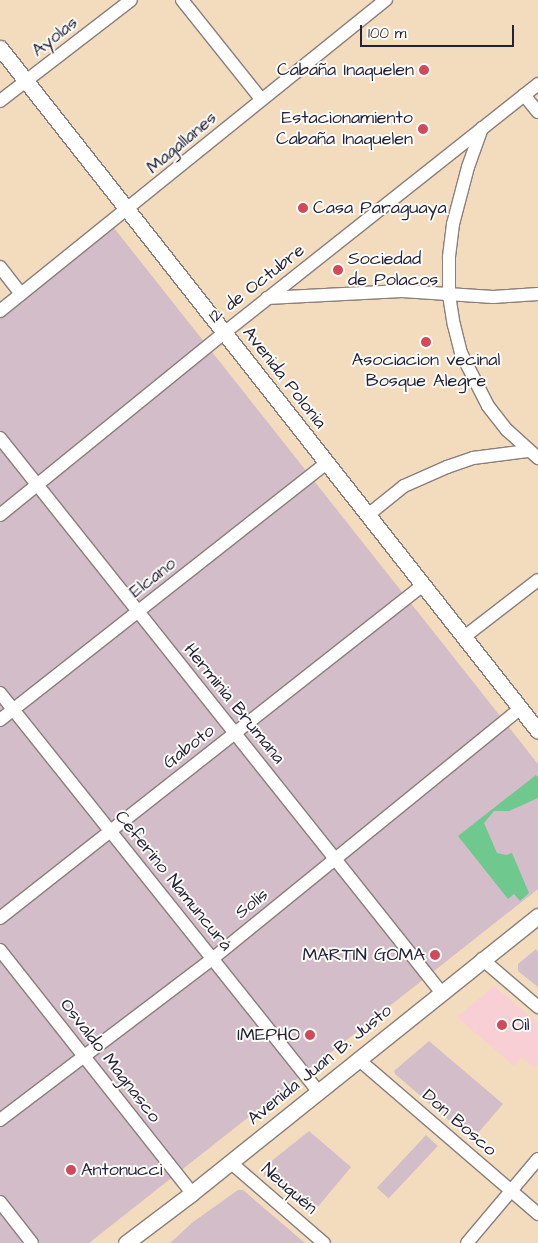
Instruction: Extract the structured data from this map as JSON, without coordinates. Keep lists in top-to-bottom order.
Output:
{
  "streets": {
    "main road": ["Avenida Polonia", "Avenida Juan B. Justo"],
    "street": [
      "Ayolas",
      "Magallanes",
      "12 de Octubre",
      "Elcano",
      "Herminia Brumana",
      "Gaboto",
      "Ceferino Namuncurá",
      "Solís",
      "Osvaldo Magnasco",
      "Don Bosco",
      "Neuquén"
    ]
  },
  "crossings": [
    ["Ayolas", "Avenida Polonia"],
    ["Magallanes", "Avenida Polonia"],
    ["12 de Octubre", "Avenida Polonia"],
    ["12 de Octubre", "Herminia Brumana"],
    ["Avenida Polonia", "Elcano"],
    ["Avenida Polonia", "Gaboto"],
    ["Avenida Polonia", "Solís"],
    ["Elcano", "Herminia Brumana"],
    ["Elcano", "Ceferino Namuncurá"],
    ["Herminia Brumana", "Gaboto"],
    ["Herminia Brumana", "Solís"],
    ["Herminia Brumana", "Avenida Juan B. Justo"],
    ["Gaboto", "Ceferino Namuncurá"],
    ["Ceferino Namuncurá", "Solís"],
    ["Ceferino Namuncurá", "Avenida Juan B. Justo"],
    ["Solís", "Osvaldo Magnasco"],
    ["Osvaldo Magnasco", "Avenida Juan B. Justo"],
    ["Avenida Juan B. Justo", "Don Bosco"],
    ["Avenida Juan B. Justo", "Neuquén"]
  ],
  "places": [
    "Cabaña Inaquelen",
    "Estacionamiento Cabaña Inaquelen",
    "Casa Paraguaya",
    "Sociedad de Polacos",
    "Asociacion vecinal Bosque Alegre",
    "MARTIN GOMA",
    "Oil",
    "IMEPHO",
    "Antonucci"
  ],
  "scale_bar": "100 m"
}
